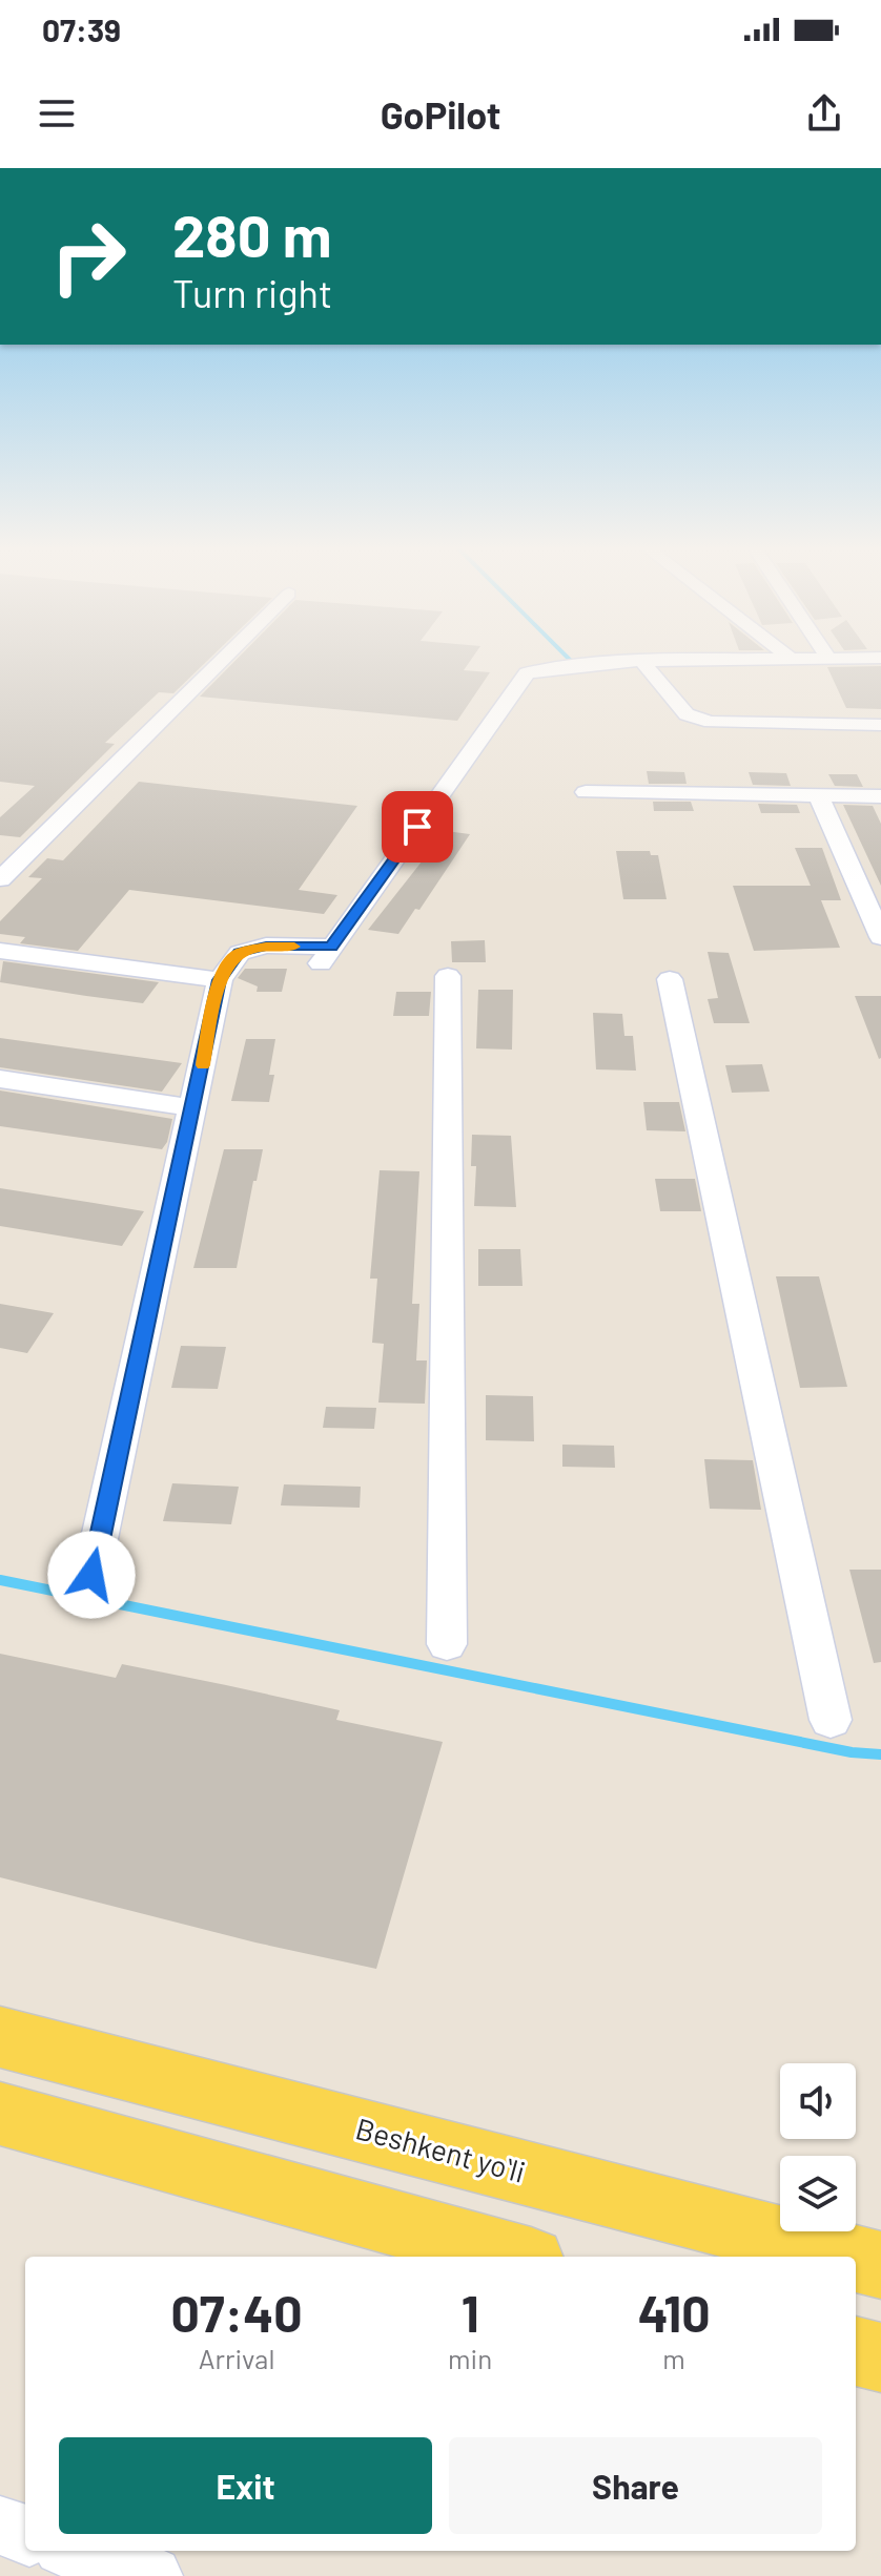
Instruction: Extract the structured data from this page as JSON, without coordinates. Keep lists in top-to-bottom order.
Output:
{
  "streets": {
    "main road": ["Beshkent yoʻli"]
  },
  "page": {
    "status": "07:39",
    "header": "GoPilot",
    "turn": ["280 m", "Turn right"],
    "eta": [
      "07:40",
      "Arrival",
      "1",
      "min",
      "410",
      "m"
    ],
    "buttons": ["Exit", "Share"]
  }
}
